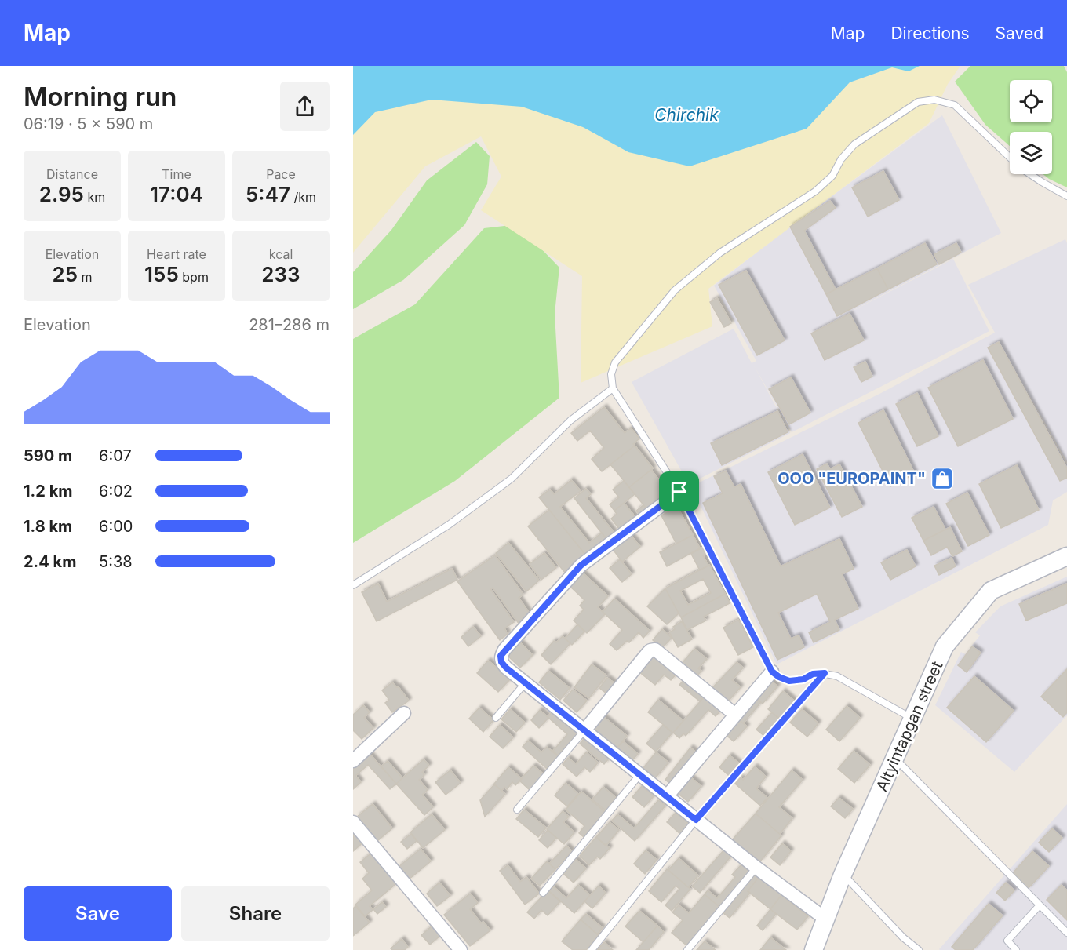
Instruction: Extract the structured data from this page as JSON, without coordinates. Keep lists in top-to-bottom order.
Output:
{
  "streets": {
    "street": ["Altyintapgan street"]
  },
  "water": ["Chirchik"],
  "places": {
    "shop": ["OOO \"EUROPAINT\""]
  },
  "page": {
    "header": "Map",
    "nav": ["Map", "Directions", "Saved"],
    "heading": ["Morning run", "06:19 · 5 × 590 m"],
    "stats": [
      ["Distance", "2.95 km"],
      ["Time", "17:04"],
      ["Pace", "5:47 /km"],
      ["Elevation", "25 m"],
      ["Heart rate", "155 bpm"],
      ["kcal", "233"]
    ],
    "chart": ["Elevation", "281–286 m"],
    "list": [
      {
        "name": "590 m",
        "note": "6:07"
      },
      {
        "name": "1.2 km",
        "note": "6:02"
      },
      {
        "name": "1.8 km",
        "note": "6:00"
      },
      {
        "name": "2.4 km",
        "note": "5:38"
      }
    ],
    "buttons": ["Save", "Share"]
  }
}
